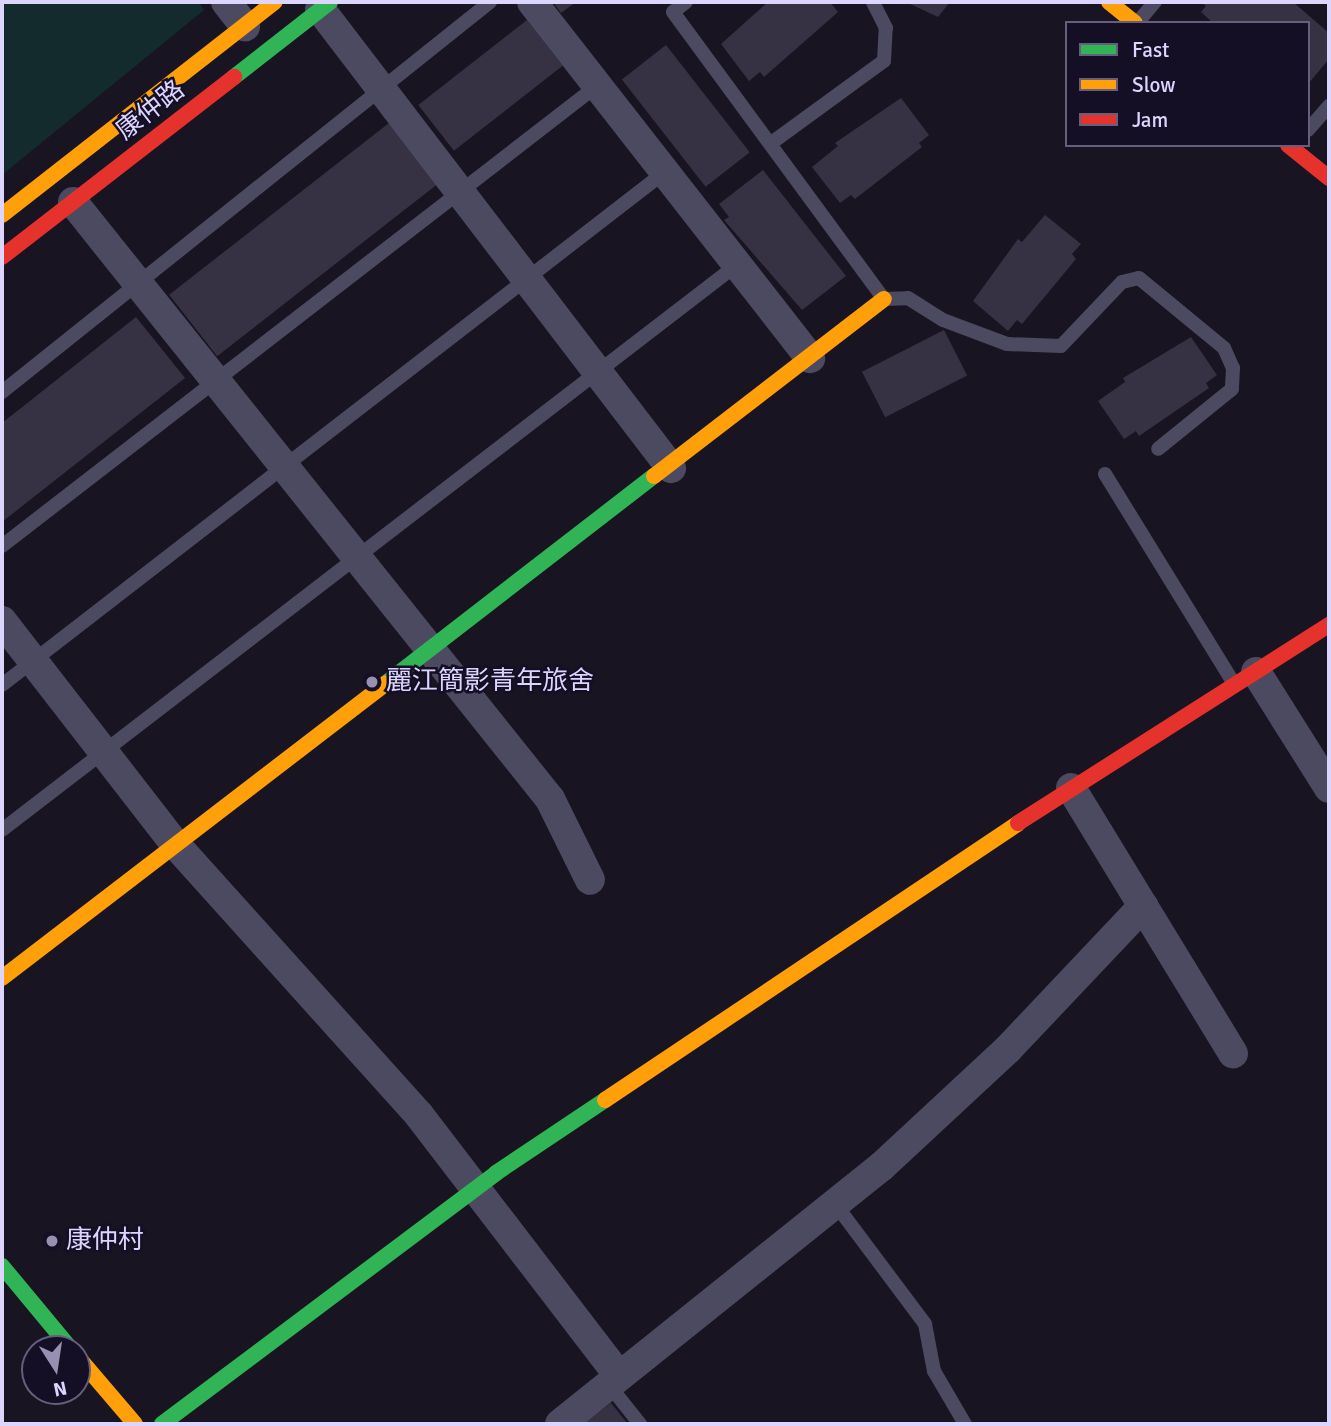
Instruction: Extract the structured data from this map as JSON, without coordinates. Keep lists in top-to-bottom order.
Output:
{
  "streets": {
    "street": ["康仲路"]
  },
  "places": ["麗江簡影青年旅舍", "康仲村"],
  "legend": ["Fast", "Slow", "Jam"],
  "north": "bottom"
}
